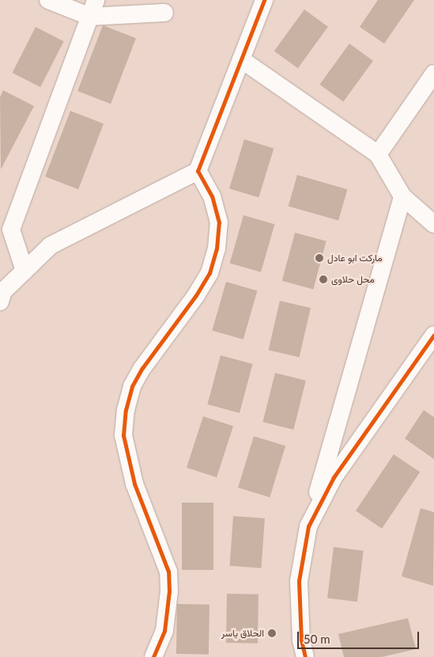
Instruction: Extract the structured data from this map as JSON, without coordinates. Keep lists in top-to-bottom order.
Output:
{
  "places": ["ماركت ابو عادل", "محل حلاوى", "الحلاق ياسر"],
  "scale_bar": "50 m"
}
